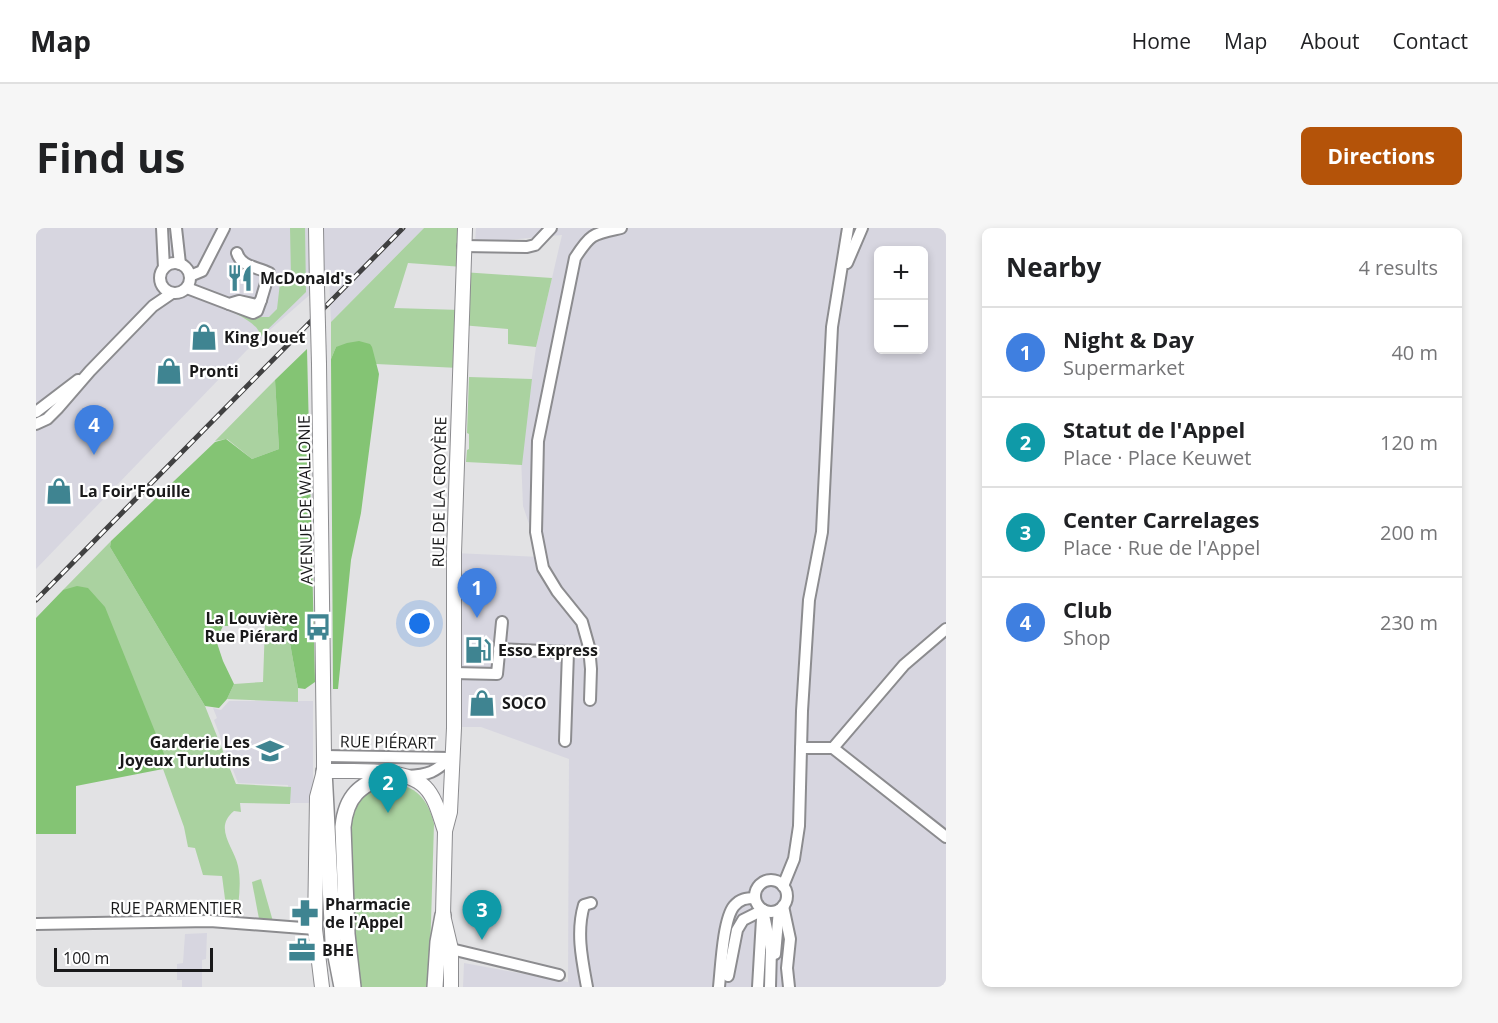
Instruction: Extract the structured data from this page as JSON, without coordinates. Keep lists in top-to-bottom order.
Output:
{
  "streets": {
    "main road": ["RUE DE LA CROYÈRE", "AVENUE DE WALLONIE"],
    "street": ["RUE PIÉRART", "RUE PARMENTIER"]
  },
  "crossings": [
    ["RUE DE LA CROYÈRE", "RUE PIÉRART"],
    ["AVENUE DE WALLONIE", "RUE PIÉRART"],
    ["AVENUE DE WALLONIE", "RUE PARMENTIER"]
  ],
  "places": {
    "restaurant": ["McDonald's"],
    "shop": [
      "King Jouet",
      "Pronti",
      "La Foir'Fouille",
      "SOCO"
    ],
    "bus stop": ["La Louvière Rue Piérard"],
    "fuel station": ["Esso Express"],
    "school or university": ["Garderie Les Joyeux Turlutins"],
    "pharmacy": ["Pharmacie de l'Appel"],
    "office": ["BHE"]
  },
  "scale_bar": "100 m",
  "page": {
    "header": "Map",
    "nav": [
      "Home",
      "Map",
      "About",
      "Contact"
    ],
    "buttons": "Directions",
    "title": "Find us",
    "heading": ["Nearby", "4 results"],
    "map_buttons": ["+", "−"],
    "list": [
      {
        "mark": "1",
        "name": "Night & Day",
        "note": "Supermarket",
        "value": "40 m"
      },
      {
        "mark": "2",
        "name": "Statut de l'Appel",
        "note": "Place · Place Keuwet",
        "value": "120 m"
      },
      {
        "mark": "3",
        "name": "Center Carrelages",
        "note": "Place · Rue de l'Appel",
        "value": "200 m"
      },
      {
        "mark": "4",
        "name": "Club",
        "note": "Shop",
        "value": "230 m"
      }
    ],
    "pins": [
      "4",
      "1",
      "2",
      "3"
    ],
    "scale": "100 m"
  }
}
